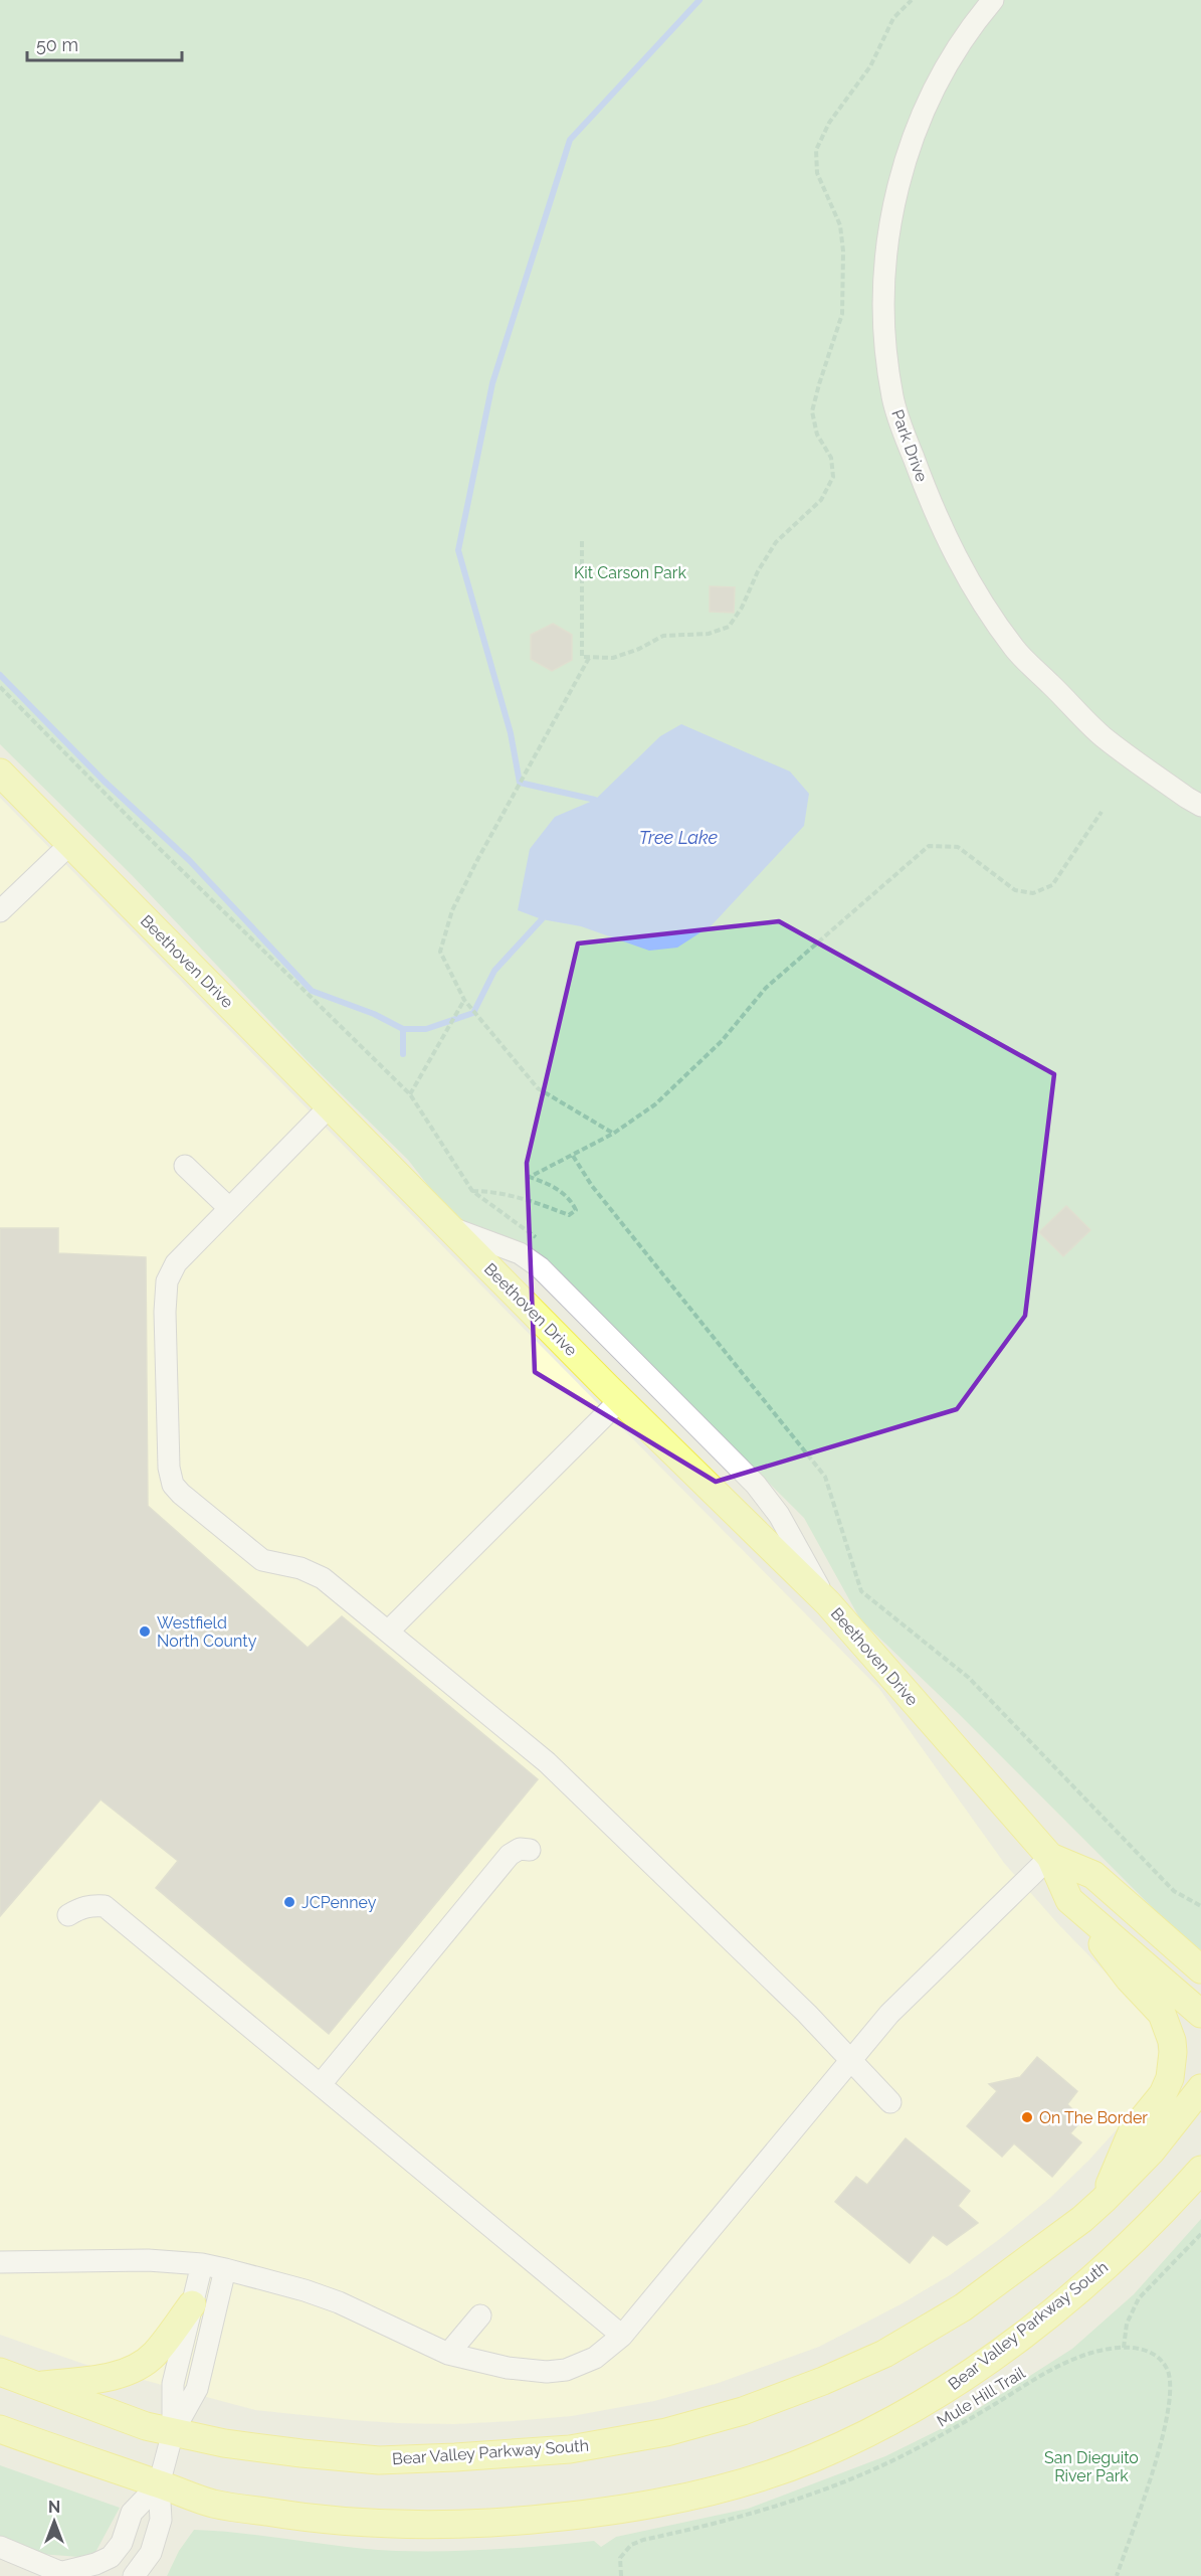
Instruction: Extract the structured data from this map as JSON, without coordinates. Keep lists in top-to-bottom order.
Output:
{
  "streets": {
    "main road": ["Beethoven Drive", "Bear Valley Parkway South"],
    "street": ["Park Drive"],
    "path": ["Mule Hill Trail"]
  },
  "water": ["Tree Lake"],
  "parks": ["Kit Carson Park", "San Dieguito River Park"],
  "places": ["Westfield North County", "JCPenney", "On The Border"],
  "scale_bar": "50 m",
  "north": "top"
}
